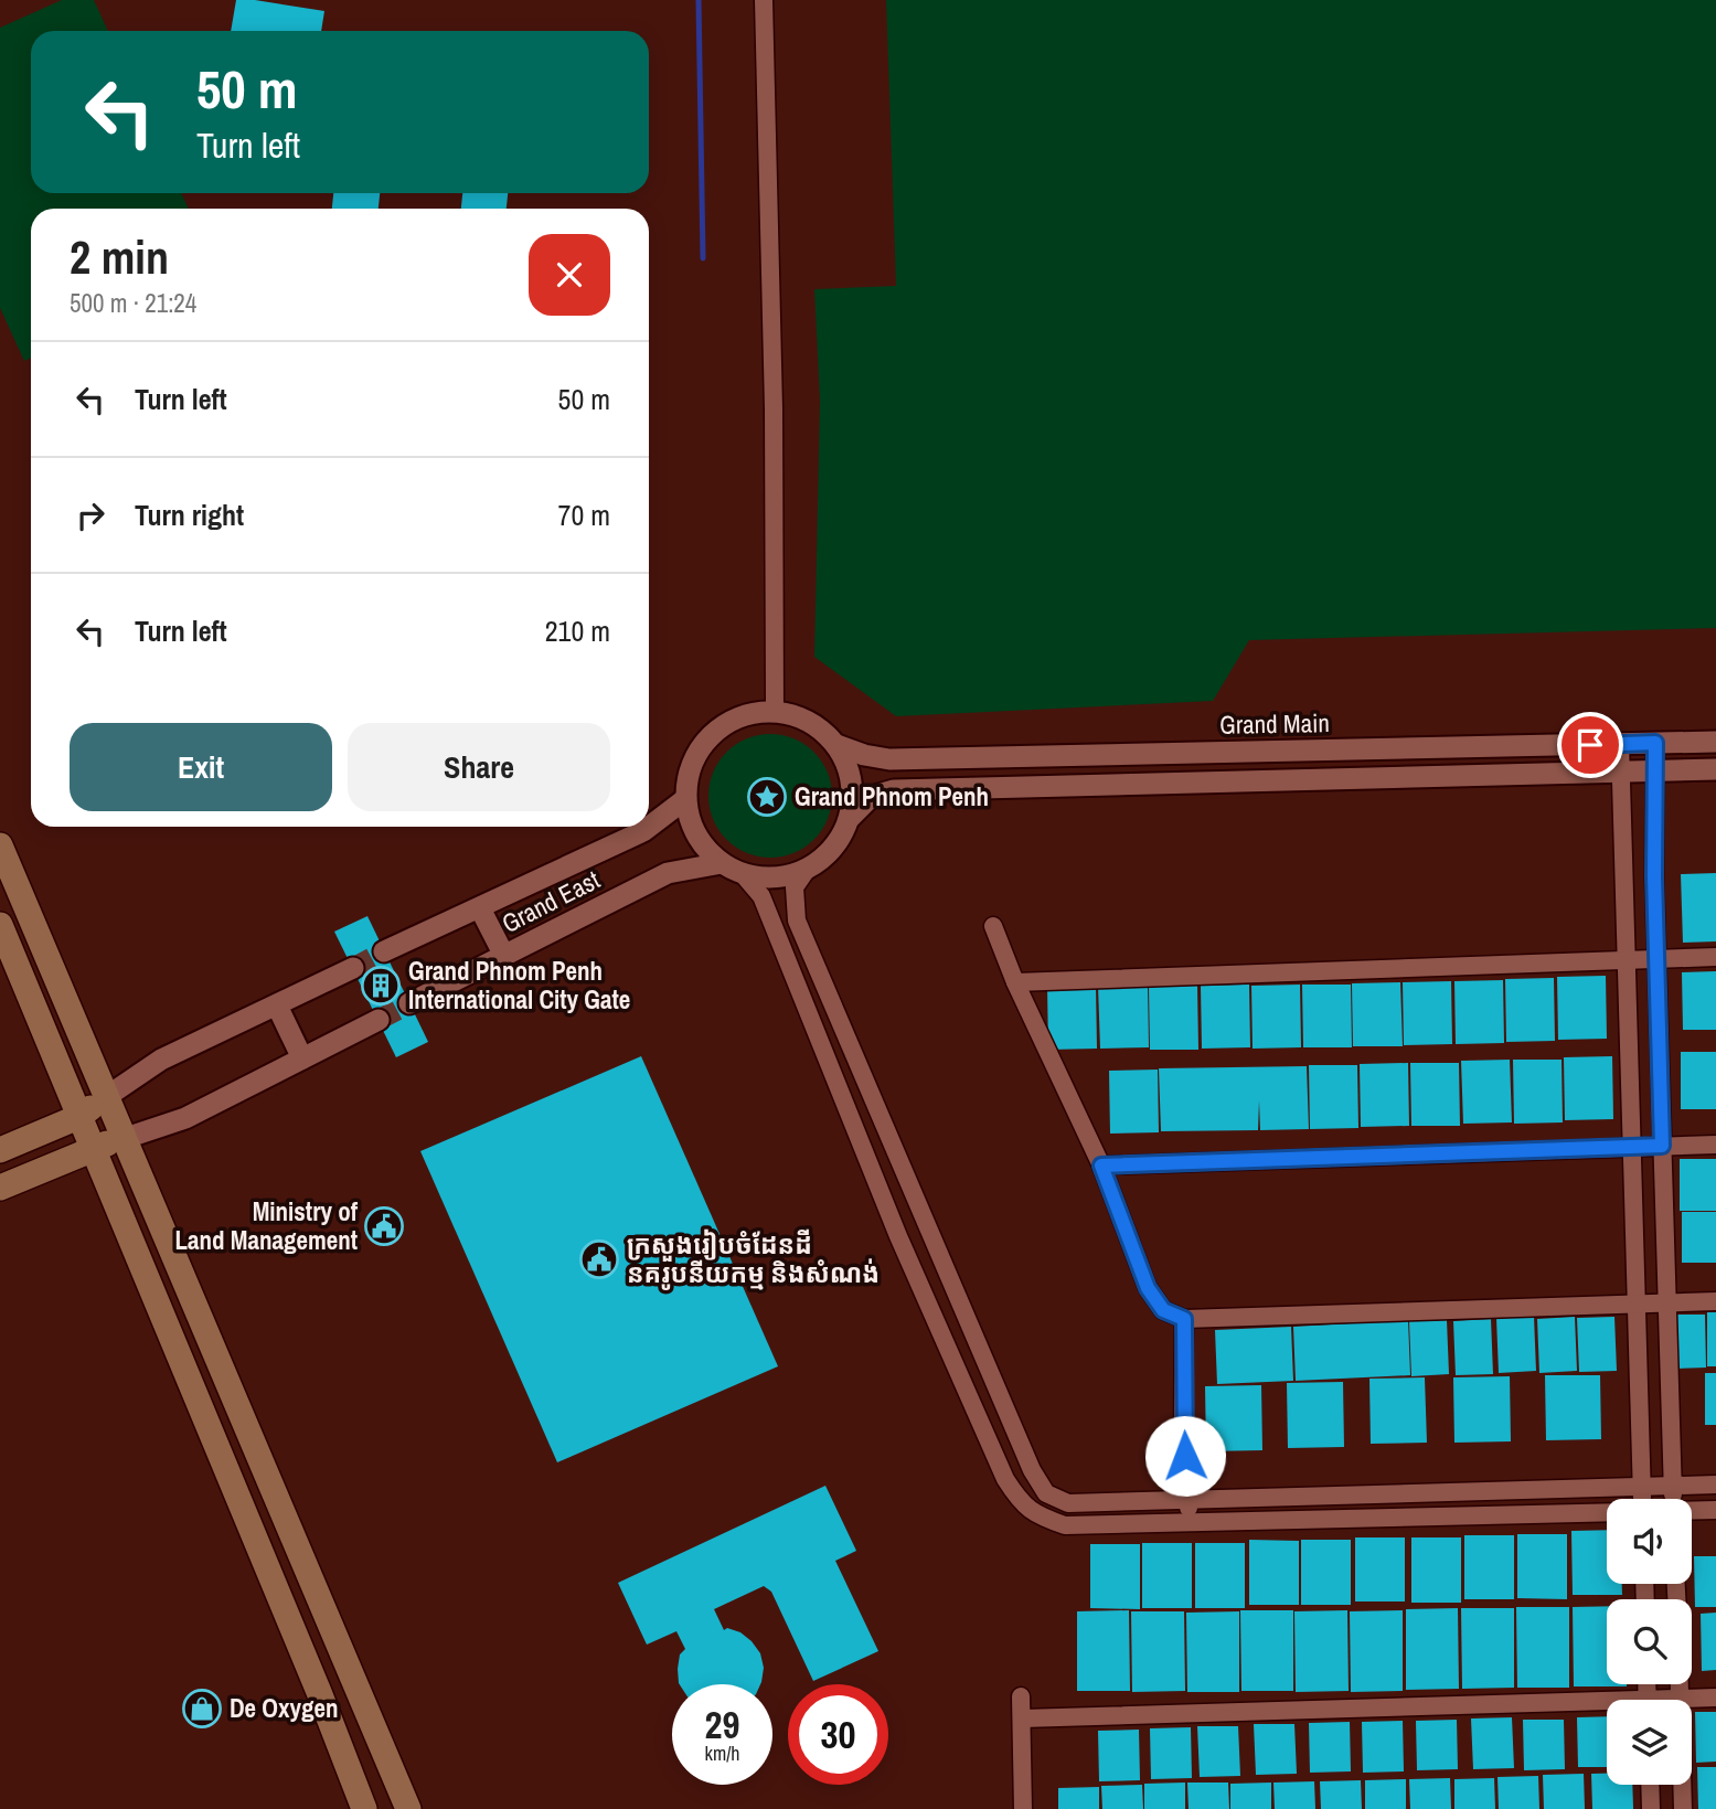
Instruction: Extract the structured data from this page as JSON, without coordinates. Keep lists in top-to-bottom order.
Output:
{
  "streets": {
    "street": ["Grand Main", "Grand East"]
  },
  "crossings": [
    ["Grand Main", "Grand East"]
  ],
  "places": {
    "place": ["Grand Phnom Penh"],
    "building": ["Grand Phnom Penh International City Gate"],
    "public building": ["Ministry of Land Management", "ក្រសួងរៀបចំដែនដី នគរូបនីយកម្ម និងសំណង់"],
    "shop": ["De Oxygen"]
  },
  "page": {
    "turn": ["50 m", "Turn left"],
    "heading": ["2 min", "500 m · 21:24"],
    "list": [
      {
        "name": "Turn left",
        "value": "50 m"
      },
      {
        "name": "Turn right",
        "value": "70 m"
      },
      {
        "name": "Turn left",
        "value": "210 m"
      }
    ],
    "buttons": ["Exit", "Share"],
    "speed": "29 km/h",
    "limit": "30"
  }
}
